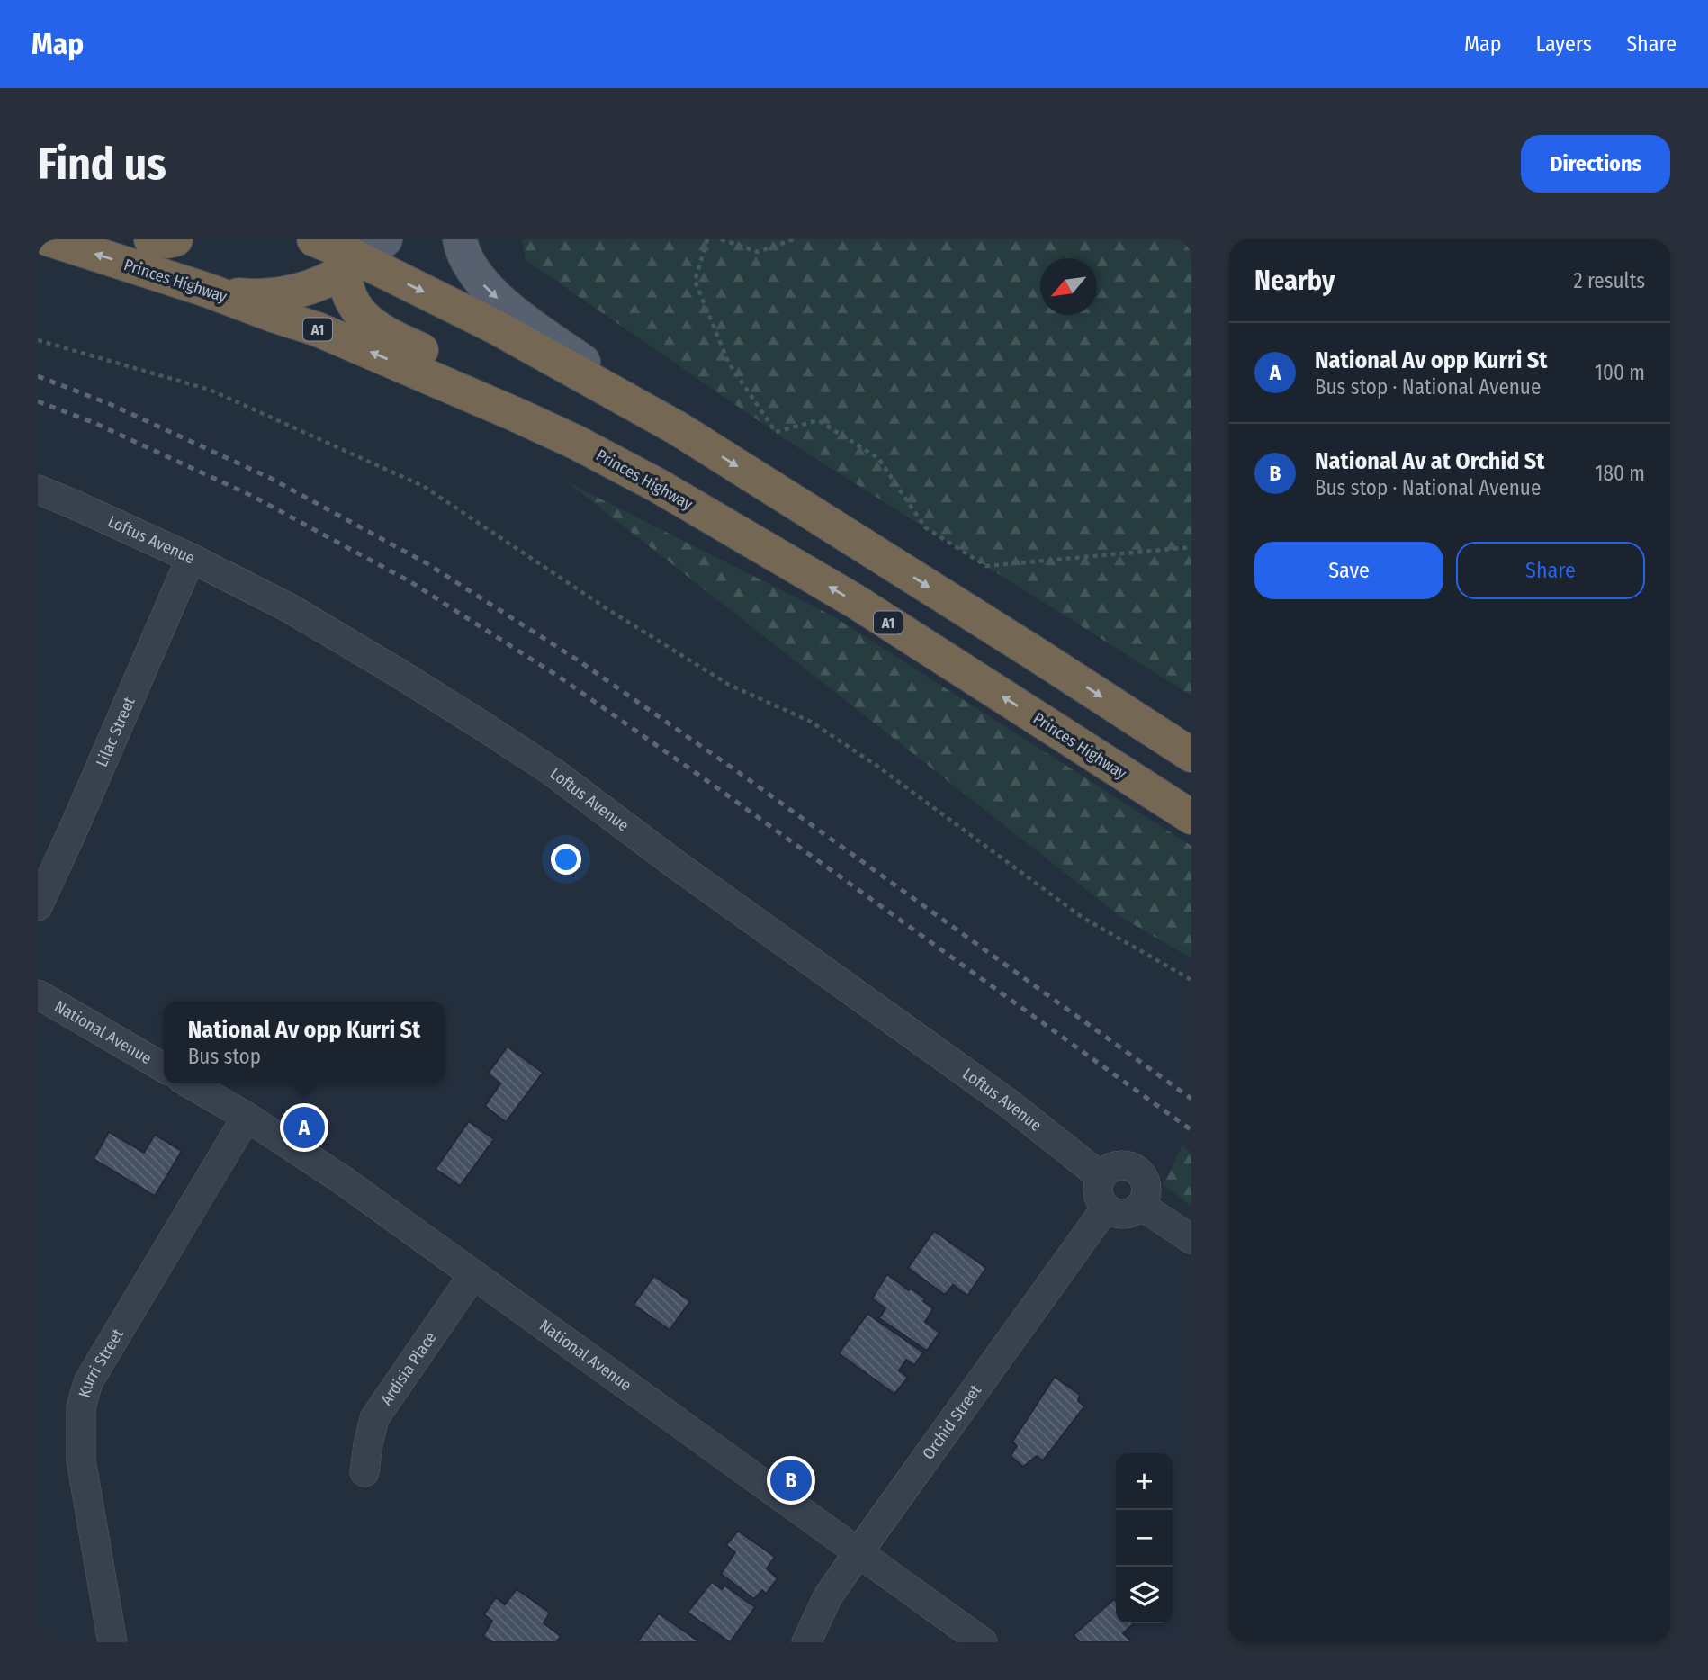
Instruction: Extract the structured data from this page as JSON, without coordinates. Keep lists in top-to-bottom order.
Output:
{
  "streets": {
    "highway": ["Princes Highway", "A1"],
    "street": [
      "Loftus Avenue",
      "Lilac Street",
      "National Avenue",
      "Kurri Street",
      "Ardisia Place",
      "Orchid Street"
    ]
  },
  "crossings": [
    ["Loftus Avenue", "Lilac Street"],
    ["Loftus Avenue", "Orchid Street"],
    ["National Avenue", "Kurri Street"],
    ["National Avenue", "Ardisia Place"],
    ["National Avenue", "Orchid Street"]
  ],
  "north": "bottom left",
  "page": {
    "header": "Map",
    "nav": ["Map", "Layers", "Share"],
    "buttons": [
      "Directions",
      ["Save", "Share"]
    ],
    "title": "Find us",
    "heading": ["Nearby", "2 results"],
    "list": [
      {
        "mark": "A",
        "name": "National Av opp Kurri St",
        "note": "Bus stop · National Avenue",
        "value": "100 m"
      },
      {
        "mark": "B",
        "name": "National Av at Orchid St",
        "note": "Bus stop · National Avenue",
        "value": "180 m"
      }
    ],
    "popup": ["National Av opp Kurri St", "Bus stop"],
    "pins": ["A", "B"],
    "map_buttons": ["+", "−"]
  }
}
